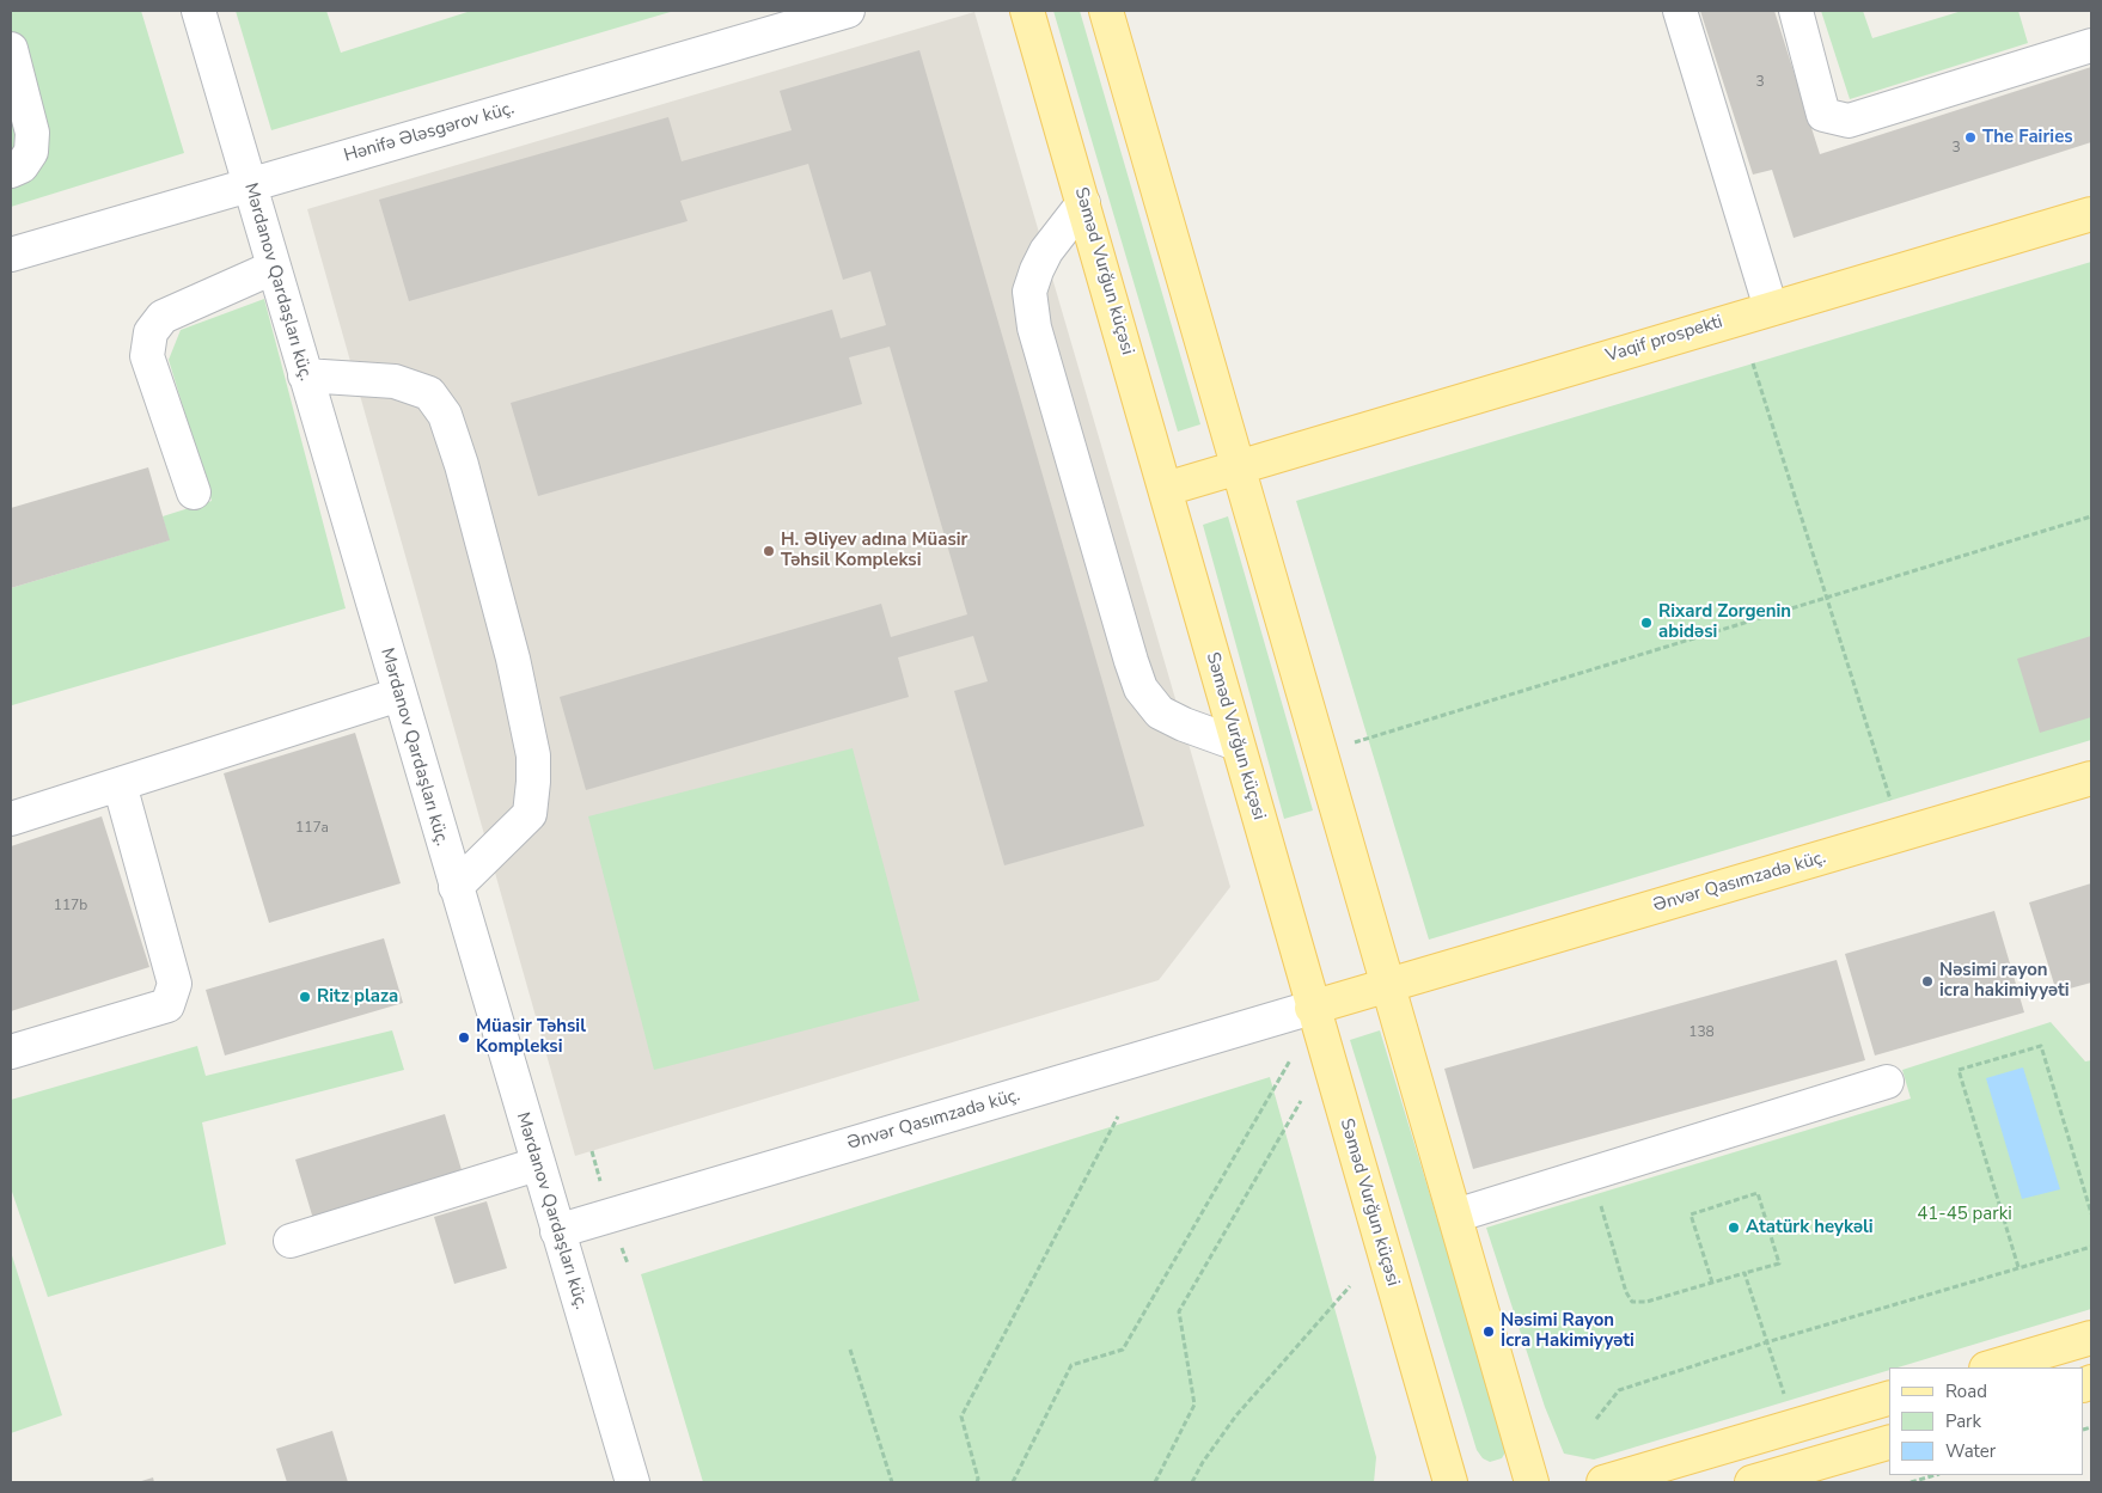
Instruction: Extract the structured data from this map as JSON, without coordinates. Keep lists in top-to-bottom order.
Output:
{
  "streets": {
    "main road": ["Səməd Vurğun küçəsi", "Vaqif prospekti", "Ənvər Qasımzadə küç."],
    "street": ["Hənifə Ələsgərov küç.", "Mərdanov Qardaşları küç."]
  },
  "crossings": [
    ["Hənifə Ələsgərov küç.", "Mərdanov Qardaşları küç."],
    ["Səməd Vurğun küçəsi", "Vaqif prospekti"],
    ["Səməd Vurğun küçəsi", "Ənvər Qasımzadə küç."],
    ["Mərdanov Qardaşları küç.", "Ənvər Qasımzadə küç."]
  ],
  "parks": ["41-45 parki"],
  "places": [
    "The Fairies",
    "H. Əliyev adına Müasir Təhsil Kompleksi",
    "Rixard Zorgenin abidəsi",
    "Nəsimi rayon icra hakimiyyəti",
    "Ritz plaza",
    "Müasir Təhsil Kompleksi",
    "Atatürk heykəli",
    "Nəsimi Rayon İcra Hakimiyyəti"
  ],
  "house_numbers": [
    "3",
    "3",
    "117a",
    "117b",
    "138"
  ],
  "legend": ["Road", "Park", "Water"]
}
